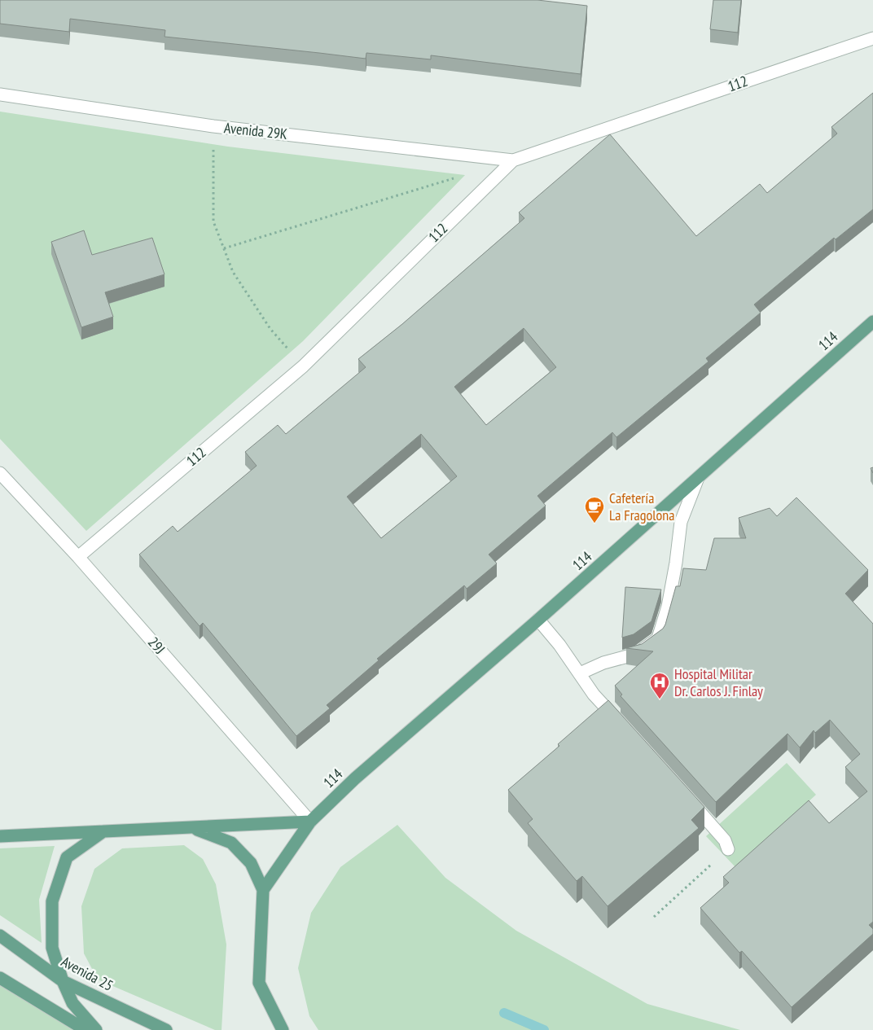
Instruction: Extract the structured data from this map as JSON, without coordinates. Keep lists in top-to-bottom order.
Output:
{
  "streets": {
    "main road": ["114", "Avenida 25"],
    "street": ["112", "Avenida 29K", "29J"]
  },
  "crossings": [
    ["112", "Avenida 29K"],
    ["112", "29J"],
    ["114", "29J"]
  ],
  "places": {
    "cafe": ["Cafetería La Fragolona"],
    "hospital": ["Hospital Militar Dr. Carlos J. Finlay"]
  }
}
